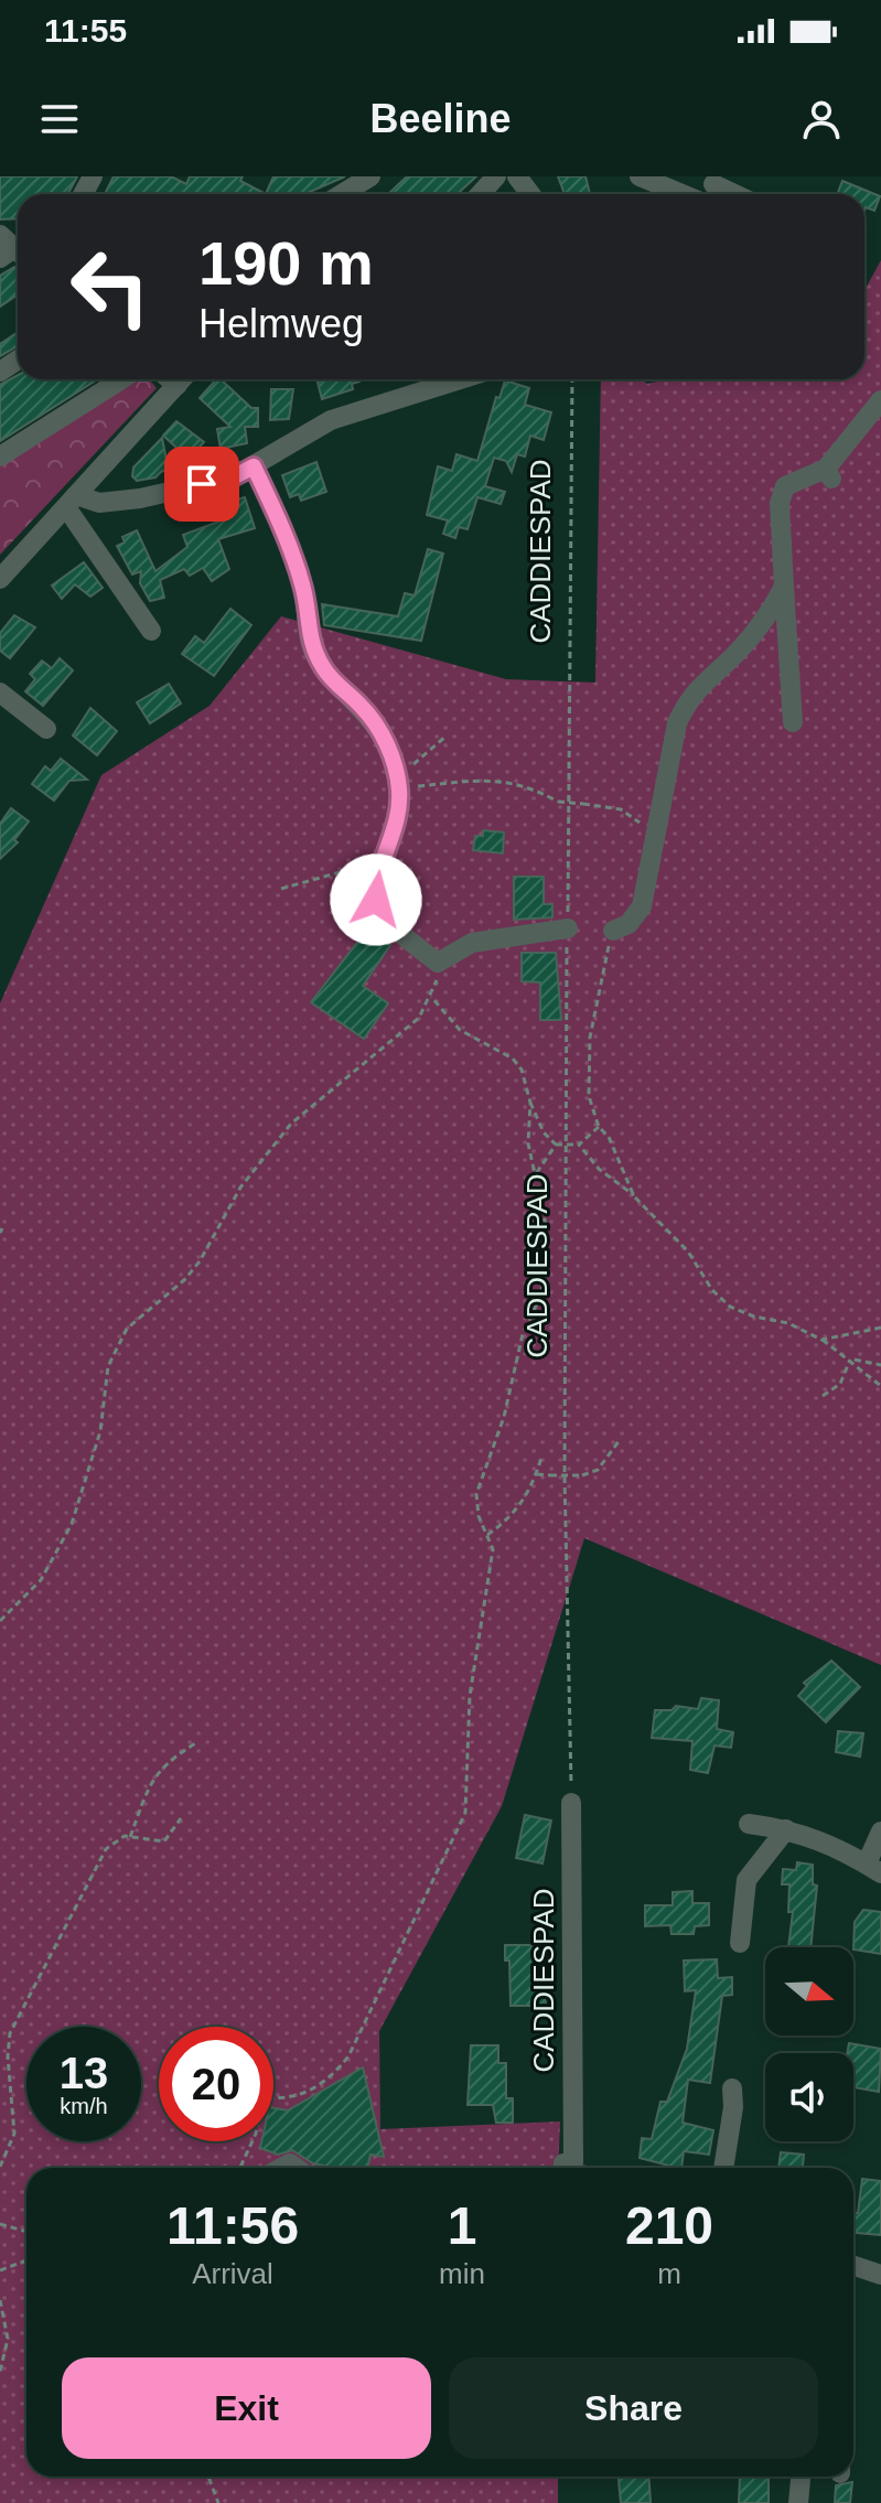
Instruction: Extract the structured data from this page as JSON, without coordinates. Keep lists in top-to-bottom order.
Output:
{
  "streets": {
    "street": ["CADDIESPAD"]
  },
  "north": "right",
  "page": {
    "status": "11:55",
    "header": "Beeline",
    "turn": ["190 m", "Helmweg"],
    "speed": "13 km/h",
    "limit": "20",
    "eta": [
      "11:56",
      "Arrival",
      "1",
      "min",
      "210",
      "m"
    ],
    "buttons": ["Exit", "Share"]
  }
}
